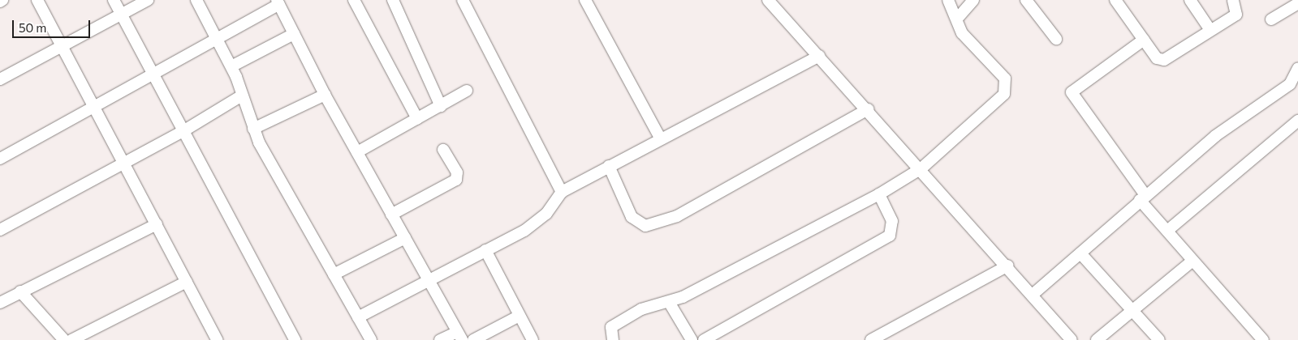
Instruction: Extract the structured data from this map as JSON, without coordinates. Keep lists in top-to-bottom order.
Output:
{
  "scale_bar": "50 m"
}
